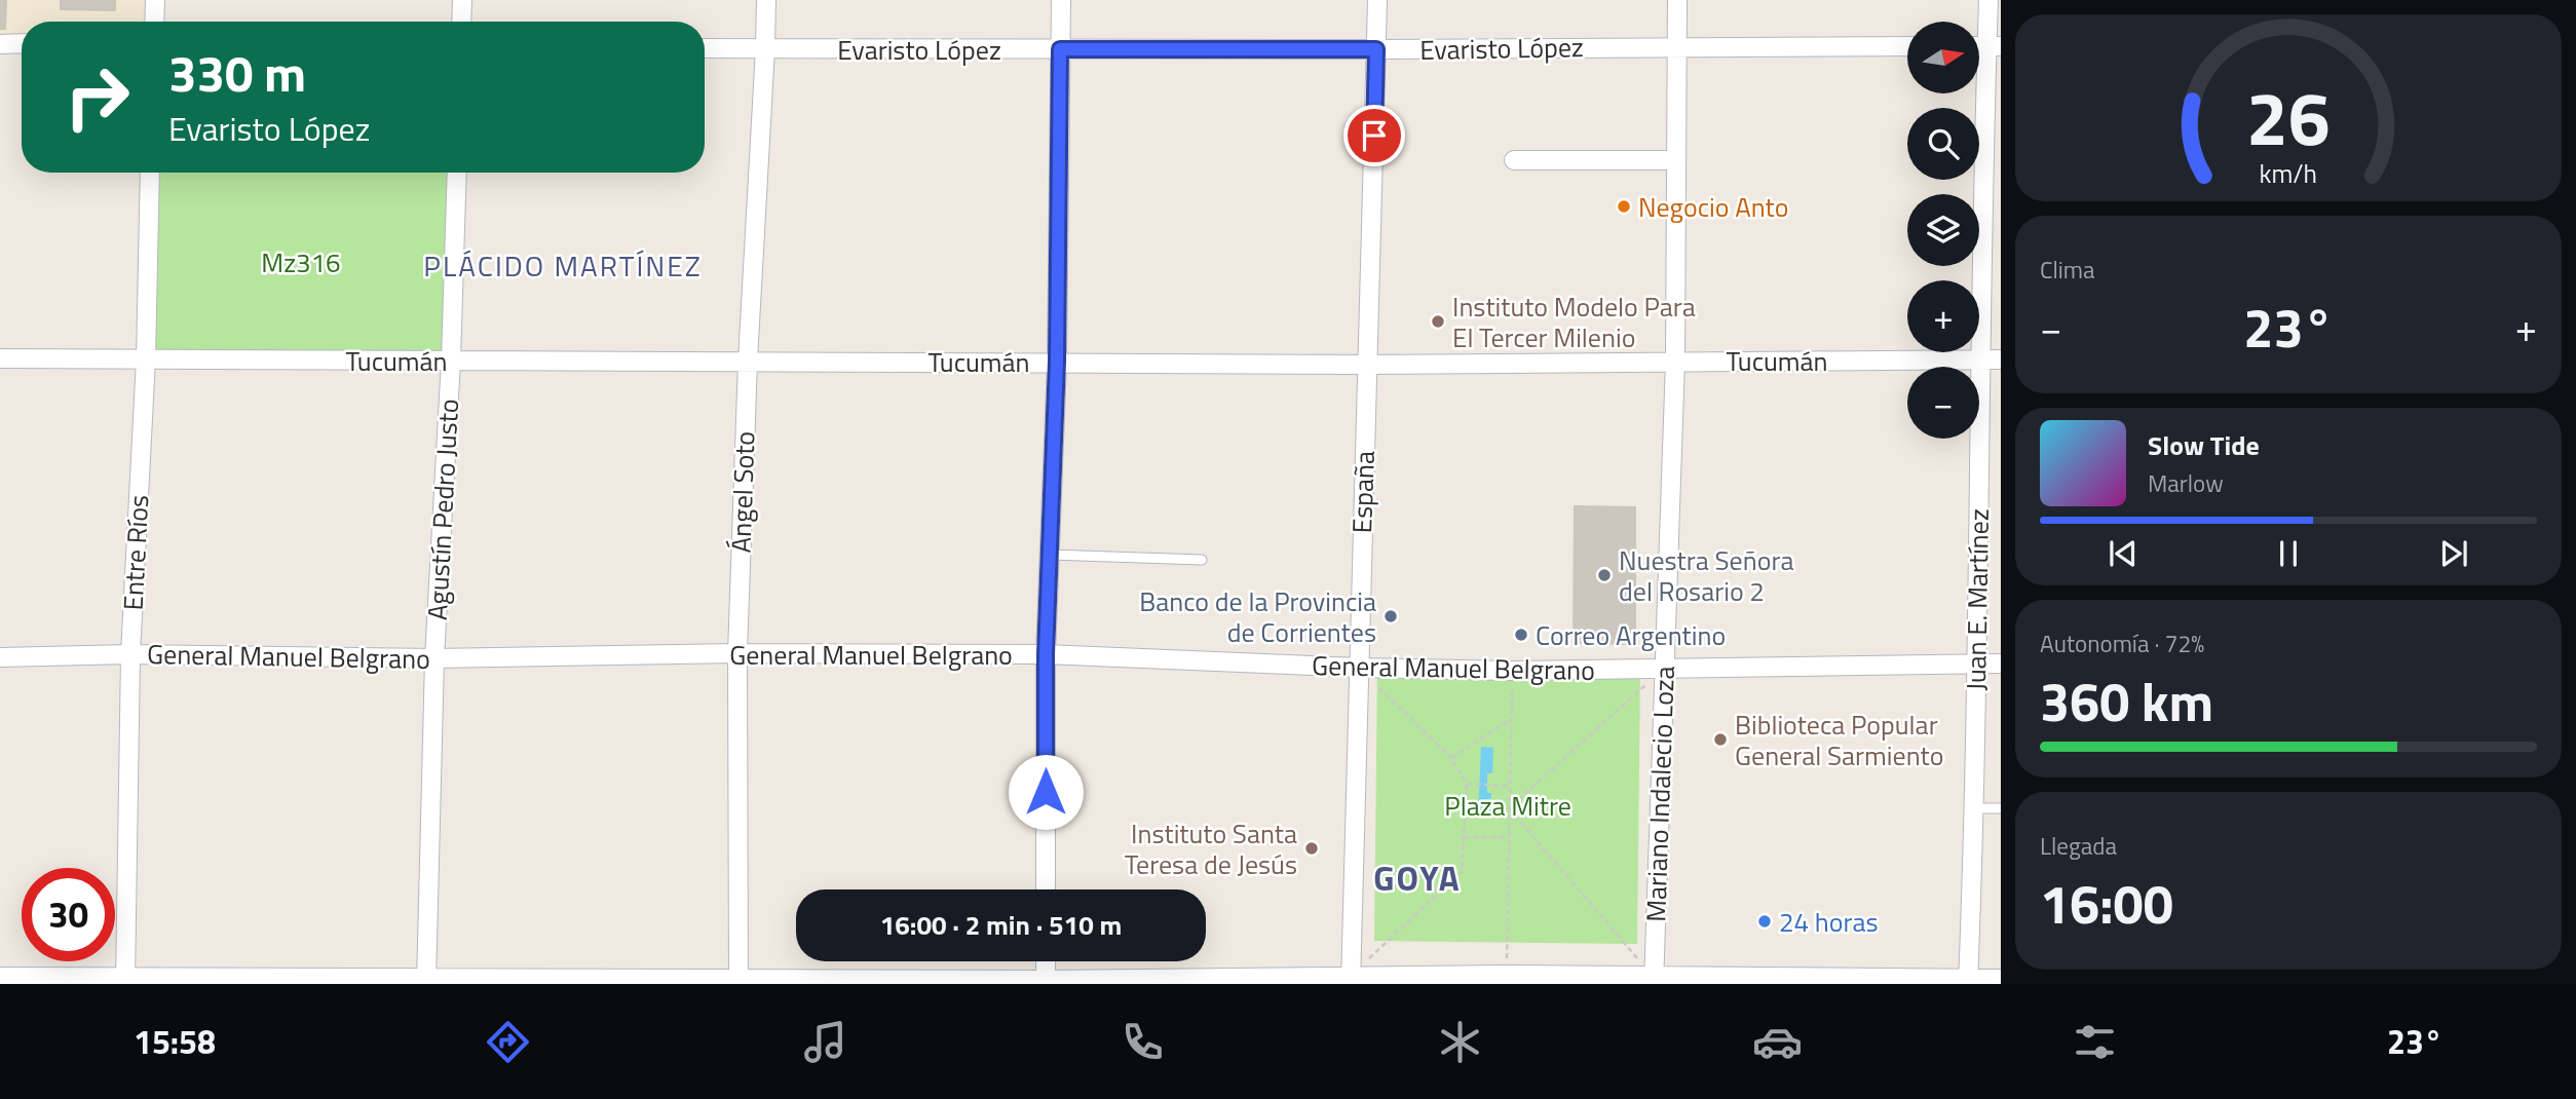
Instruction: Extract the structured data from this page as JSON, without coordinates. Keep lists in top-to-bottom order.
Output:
{
  "streets": {
    "street": [
      "Evaristo López",
      "Tucumán",
      "Ángel Soto",
      "España",
      "Agustín Pedro Justo",
      "Entre Ríos",
      "Juan E. Martínez",
      "General Manuel Belgrano",
      "Mariano Indalecio Loza"
    ]
  },
  "crossings": [
    ["Evaristo López", "Ángel Soto"],
    ["Evaristo López", "España"],
    ["Evaristo López", "Mariano Indalecio Loza"],
    ["Tucumán", "Ángel Soto"],
    ["Tucumán", "España"],
    ["Tucumán", "Agustín Pedro Justo"],
    ["Tucumán", "Entre Ríos"],
    ["Tucumán", "Juan E. Martínez"],
    ["Tucumán", "Mariano Indalecio Loza"],
    ["Ángel Soto", "General Manuel Belgrano"],
    ["España", "General Manuel Belgrano"],
    ["Agustín Pedro Justo", "General Manuel Belgrano"],
    ["Entre Ríos", "General Manuel Belgrano"],
    ["Juan E. Martínez", "General Manuel Belgrano"],
    ["General Manuel Belgrano", "Mariano Indalecio Loza"]
  ],
  "districts": ["PLÁCIDO MARTÍNEZ", "GOYA"],
  "parks": ["Mz316", "Plaza Mitre"],
  "places": [
    "Negocio Anto",
    "Instituto Modelo Para El Tercer Milenio",
    "Nuestra Señora del Rosario 2",
    "Banco de la Provincia de Corrientes",
    "Correo Argentino",
    "Biblioteca Popular General Sarmiento",
    "Instituto Santa Teresa de Jesús",
    "24 horas"
  ],
  "north": "right",
  "page": {
    "map_buttons": ["+", "−"],
    "turn": ["330 m", "Evaristo López"],
    "tile": [
      "Clima",
      ["Autonomía · 72%", "360 km"],
      ["Llegada", "16:00"]
    ],
    "heat": ["−", "23°", "+"],
    "song": ["Slow Tide", "Marlow"],
    "limit": "30",
    "trip": "16:00 · 2 min · 510 m",
    "tabs": ["15:58", "23°"],
    "gauge": ["26", "km/h"]
  }
}
